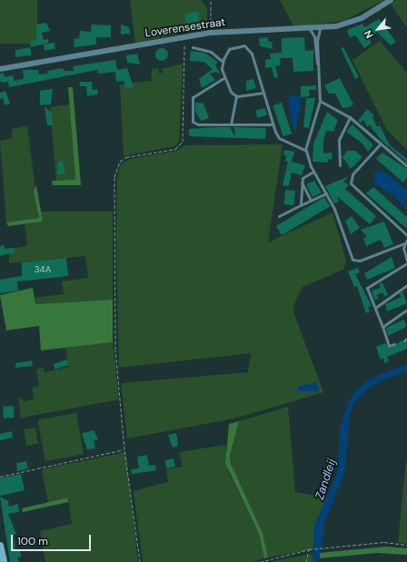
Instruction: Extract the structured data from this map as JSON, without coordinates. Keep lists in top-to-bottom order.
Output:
{
  "streets": {
    "street": ["Loverensestraat"]
  },
  "water": ["Zandleij"],
  "house_numbers": ["34A"],
  "scale_bar": "100 m",
  "north": "bottom left"
}
